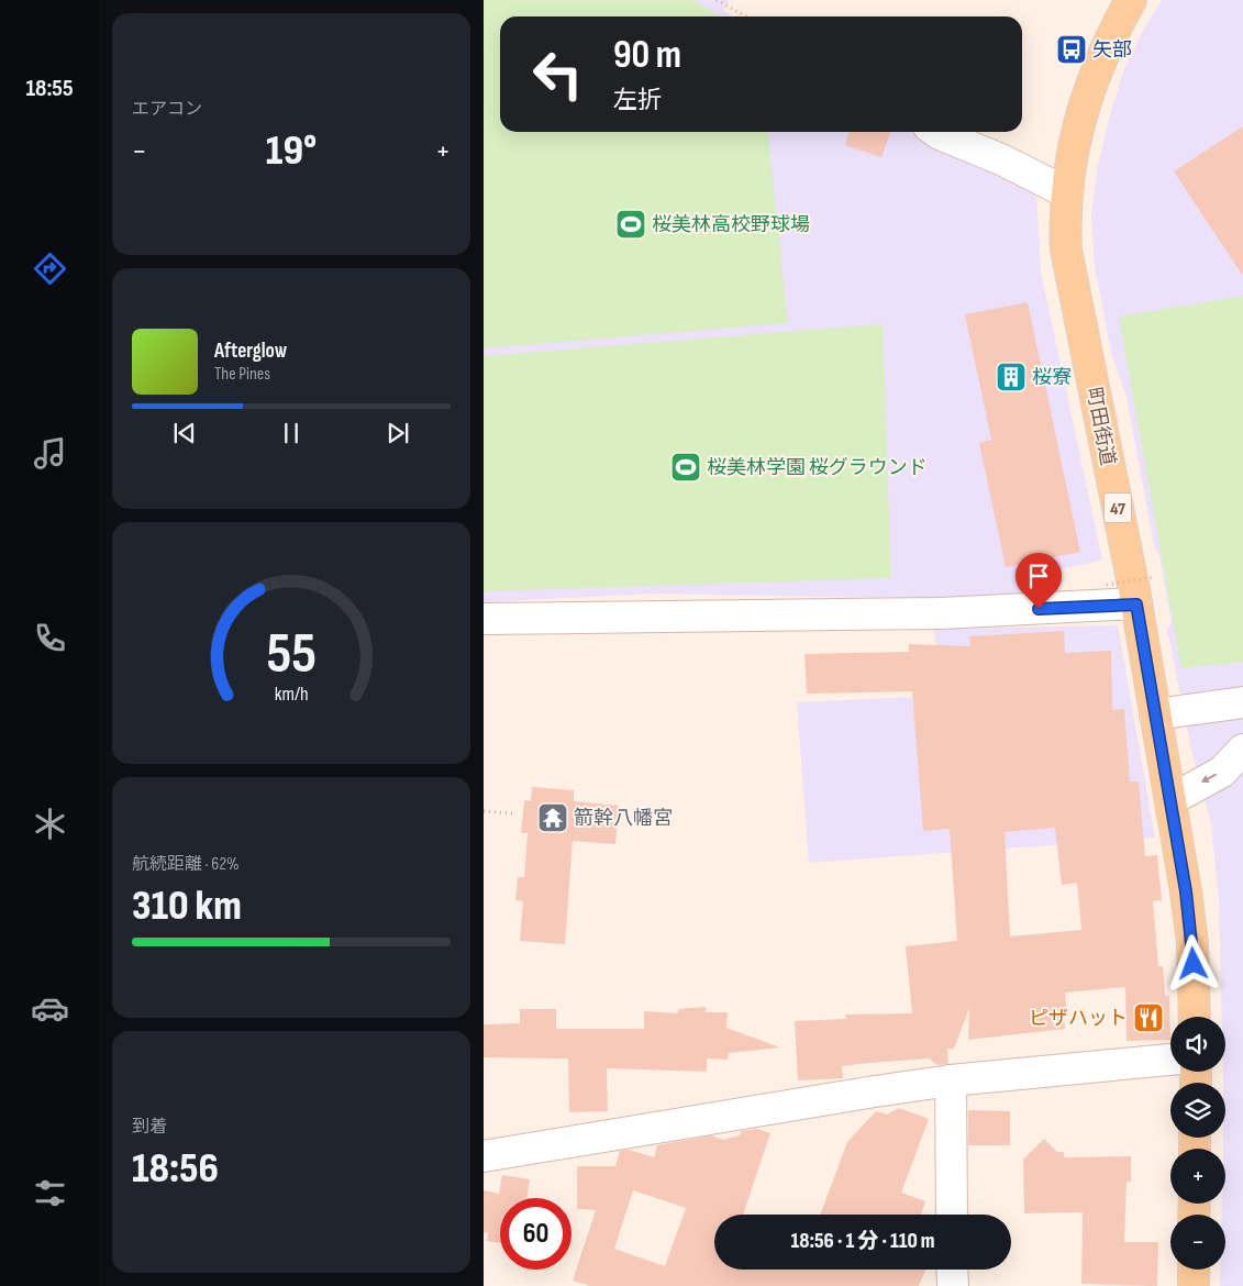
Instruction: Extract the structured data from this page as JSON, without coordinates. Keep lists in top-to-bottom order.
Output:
{
  "streets": {
    "main road": ["町田街道", "47"]
  },
  "places": {
    "bus stop": ["矢部"],
    "sports": ["桜美林高校野球場", "桜美林学園 桜グラウンド"],
    "building": ["桜寮"],
    "temple": ["箭幹八幡宮"],
    "restaurant": ["ピザハット"]
  },
  "page": {
    "tabs": "18:55",
    "tile": [
      "エアコン",
      ["航続距離 · 62%", "310 km"],
      ["到着", "18:56"]
    ],
    "turn": ["90 m", "左折"],
    "heat": ["−", "19°", "+"],
    "song": ["Afterglow", "The Pines"],
    "map_buttons": ["+", "−"],
    "limit": "60",
    "trip": "18:56 · 1 分 · 110 m",
    "gauge": ["55", "km/h"]
  }
}
